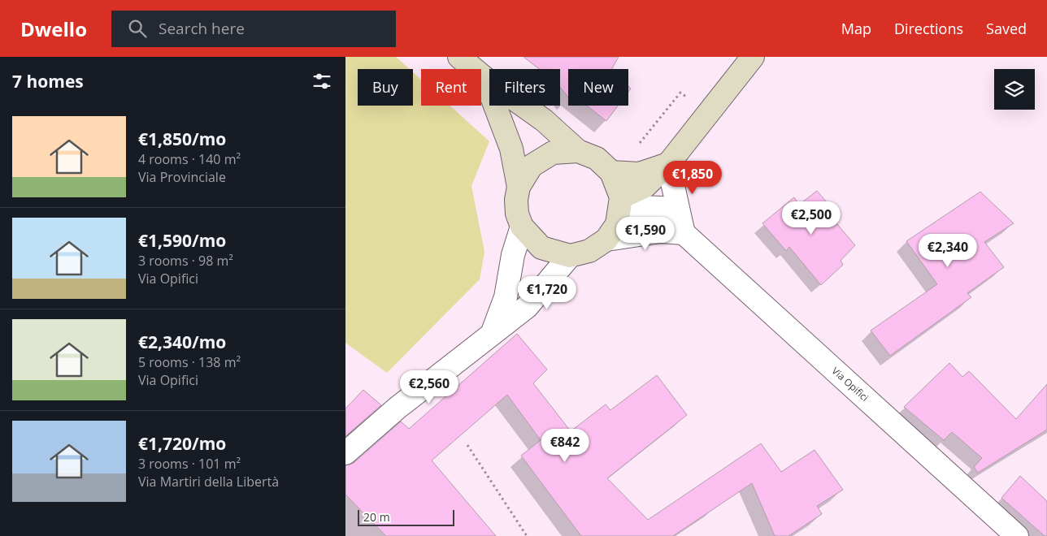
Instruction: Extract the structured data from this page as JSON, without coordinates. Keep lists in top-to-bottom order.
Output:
{
  "streets": {
    "street": ["Via Opifici"]
  },
  "scale_bar": "20 m",
  "page": {
    "header": "Dwello",
    "search": "Search here",
    "nav": ["Map", "Directions", "Saved"],
    "heading": "7 homes",
    "chip": [
      "Buy",
      "Rent",
      "Filters",
      "New"
    ],
    "list": [
      {
        "name": "€1,850/mo",
        "note": "4 rooms · 140 m² · Via Provinciale"
      },
      {
        "name": "€1,590/mo",
        "note": "3 rooms · 98 m² · Via Opifici"
      },
      {
        "name": "€2,340/mo",
        "note": "5 rooms · 138 m² · Via Opifici"
      },
      {
        "name": "€1,720/mo",
        "note": "3 rooms · 101 m² · Via Martiri della Libertà"
      }
    ],
    "price": [
      "€1,850",
      "€2,500",
      "€1,590",
      "€2,340",
      "€1,720",
      "€2,560",
      "€842"
    ],
    "scale": "20 m"
  }
}
